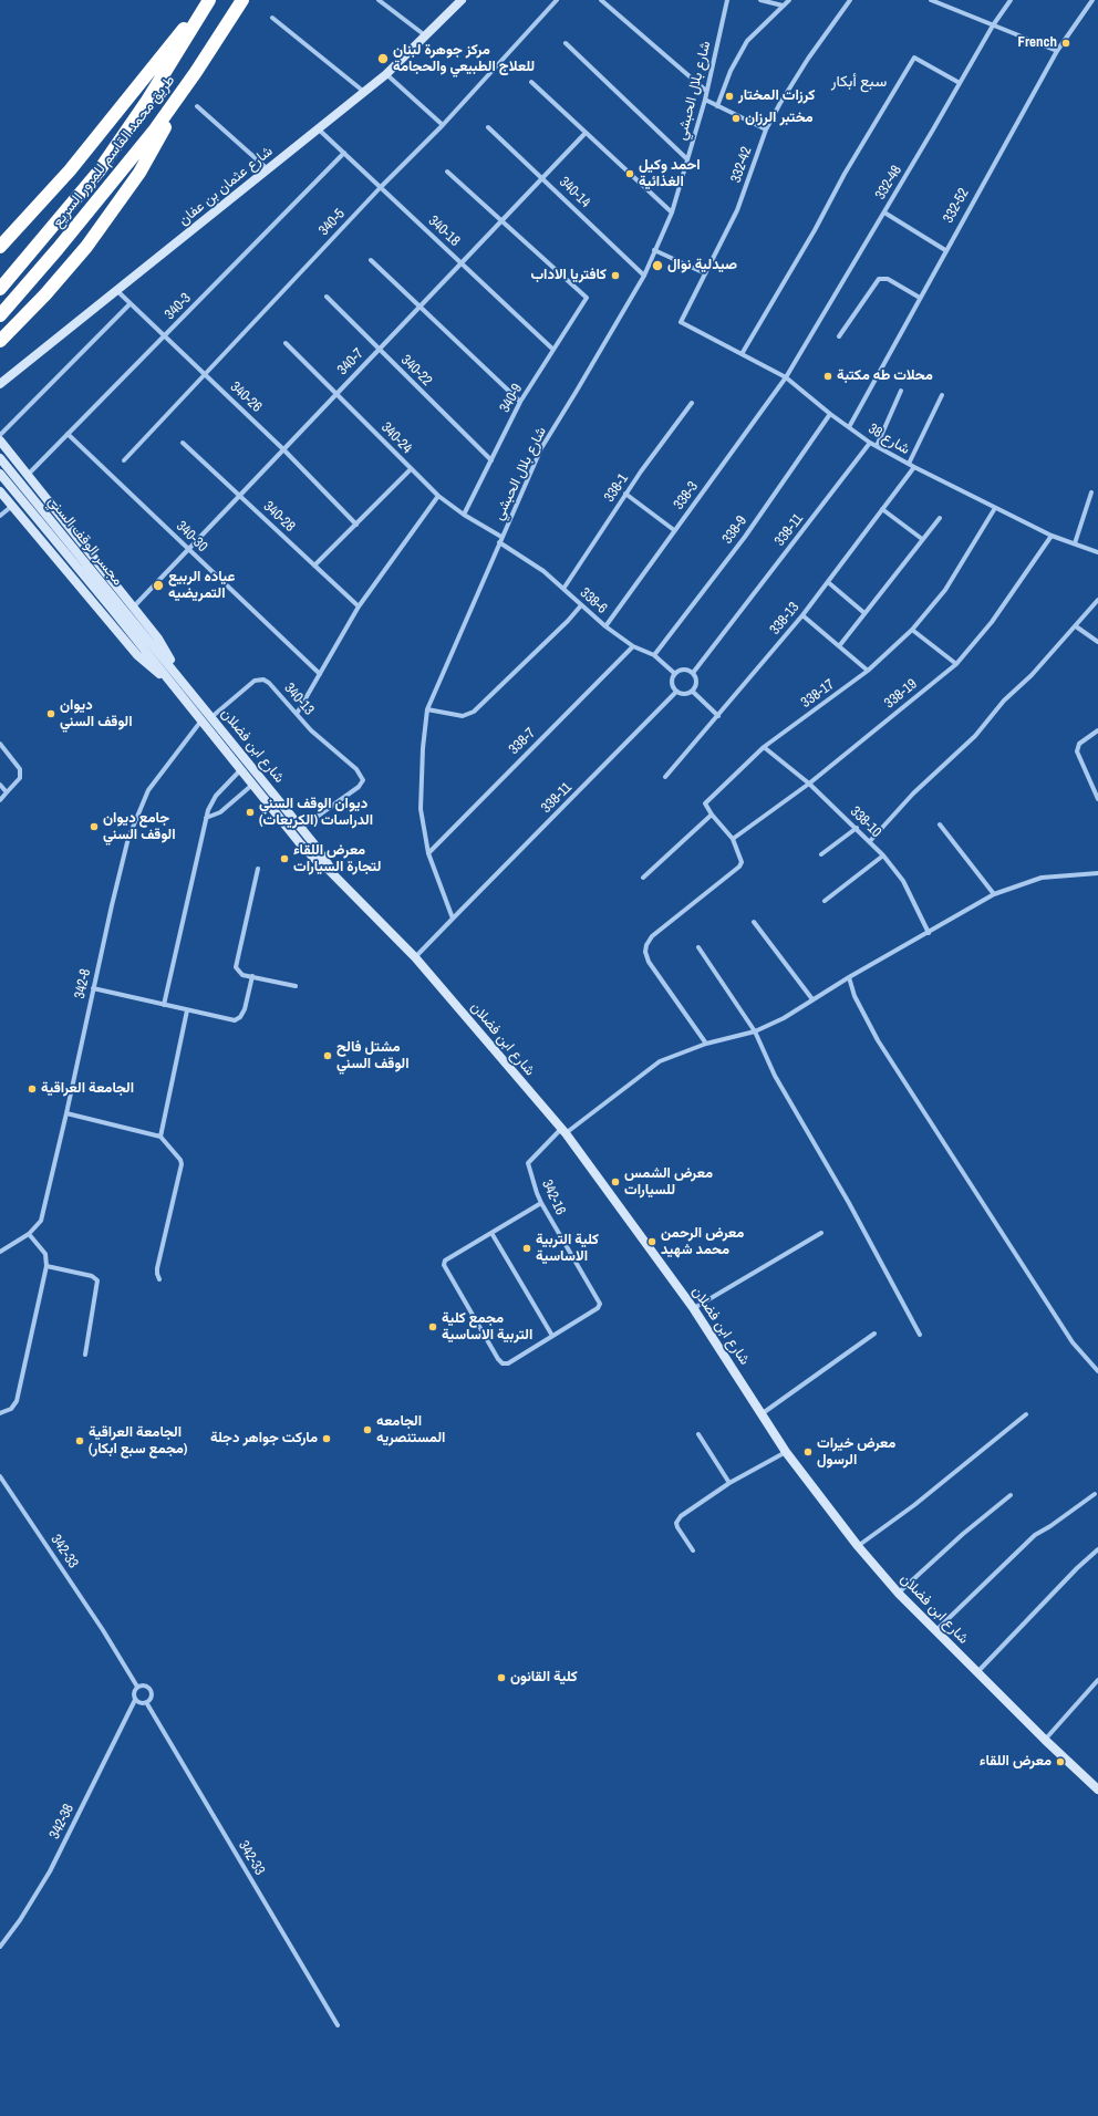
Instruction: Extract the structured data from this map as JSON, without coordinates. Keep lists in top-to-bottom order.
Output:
{
  "streets": {
    "highway": ["طريق محمد القاسم للمرور السريع"],
    "street": [
      "شارع بلال الحبشي",
      "332-42",
      "332-48",
      "شارع عثمان بن عفان",
      "340-14",
      "332-52",
      "340-5",
      "340-18",
      "340-3",
      "340-7",
      "340-22",
      "340-26",
      "340-9",
      "340-24",
      "شارع 38",
      "338-1",
      "338-3",
      "340-28",
      "338-9",
      "338-11",
      "340-30",
      "مجسر الوقف السني",
      "338-6",
      "338-13",
      "338-17",
      "338-19",
      "340-13",
      "338-7",
      "شارع ابن فضلان",
      "338-10",
      "342-8",
      "342-16",
      "342-33",
      "342-38"
    ]
  },
  "crossings": [
    ["شارع بلال الحبشي", "340-14"],
    ["شارع بلال الحبشي", "340-24"],
    ["شارع بلال الحبشي", "338-11"],
    ["شارع بلال الحبشي", "338-6"],
    ["شارع بلال الحبشي", "338-7"],
    ["332-42", "شارع 38"],
    ["332-48", "شارع 38"],
    ["332-48", "338-3"],
    ["شارع عثمان بن عفان", "340-18"],
    ["شارع عثمان بن عفان", "340-26"],
    ["340-14", "340-7"],
    ["332-52", "شارع 38"],
    ["340-5", "340-18"],
    ["340-5", "340-26"],
    ["340-18", "340-3"],
    ["340-18", "340-7"],
    ["340-18", "340-9"],
    ["340-3", "340-26"],
    ["340-3", "340-30"],
    ["340-7", "340-22"],
    ["340-7", "340-26"],
    ["340-7", "340-9"],
    ["340-7", "340-24"],
    ["340-7", "340-28"],
    ["340-7", "340-30"],
    ["340-22", "340-9"],
    ["340-9", "340-24"],
    ["شارع 38", "338-3"],
    ["شارع 38", "338-9"],
    ["شارع 38", "338-11"],
    ["شارع 38", "338-13"],
    ["شارع 38", "338-17"],
    ["شارع 38", "338-19"],
    ["338-1", "338-6"],
    ["338-3", "338-6"],
    ["338-9", "338-6"],
    ["338-11", "338-6"],
    ["مجسر الوقف السني", "شارع ابن فضلان"],
    ["338-6", "338-7"],
    ["338-17", "338-10"],
    ["338-19", "338-10"],
    ["340-13", "شارع ابن فضلان"],
    ["شارع ابن فضلان", "342-8"],
    ["شارع ابن فضلان", "342-16"],
    ["342-33", "342-38"]
  ],
  "districts": ["سبع أبكار"],
  "places": [
    "French",
    "مركز جوهرة لبنان للعلاج الطبيعي والحجامة",
    "كرزات المختار",
    "مختبر الرزان",
    "احمد وكيل الغذائية",
    "صيدلية نوال",
    "كافتريا الاداب",
    "محلات طه مكتبة",
    "عياده الربيع التمريضيه",
    "ديوان الوقف السني",
    "ديوان الوقف السني الدراسات (الكريعات)",
    "جامع ديوان الوقف السني",
    "معرض اللقاء لتجارة السيارات",
    "مشتل فالح الوقف السني",
    "الجامعة العراقية",
    "معرض الشمس للسيارات",
    "معرض الرحمن محمد شهيد",
    "كلية التربية الاساسية",
    "مجمع كلية التربية الاساسية",
    "الجامعه المستنصريه",
    "ماركت جواهر دجلة",
    "الجامعة العراقية (مجمع سبع ابكار)",
    "معرض خيرات الرسول",
    "كلية القانون",
    "معرض اللقاء"
  ]
}
